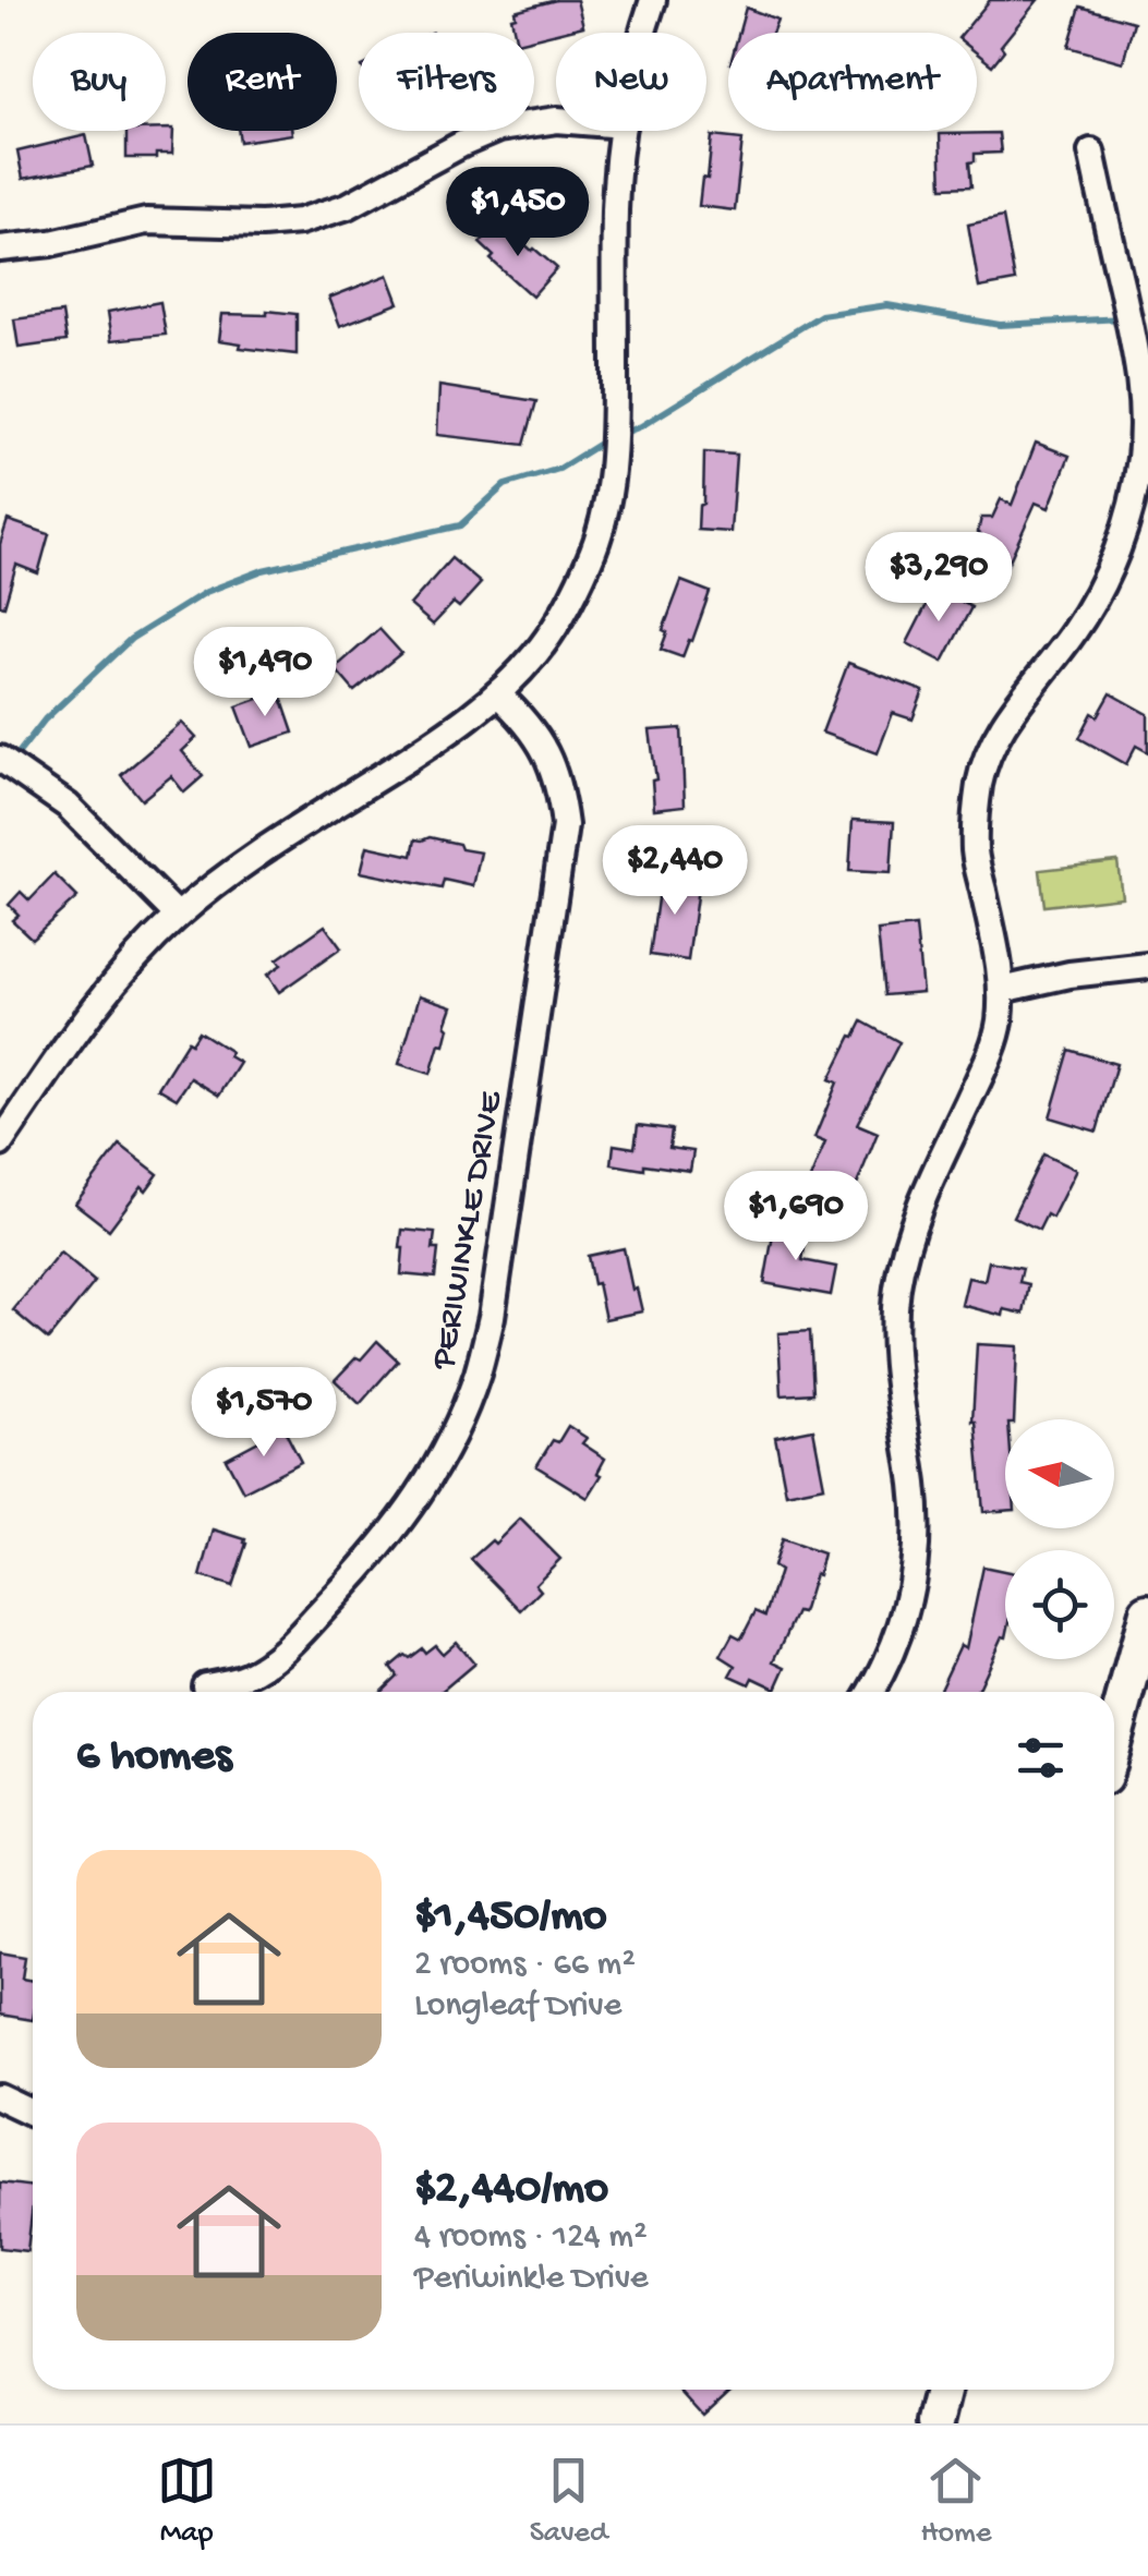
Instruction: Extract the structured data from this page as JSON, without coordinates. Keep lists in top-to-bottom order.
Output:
{
  "streets": {
    "street": ["PERIWINKLE DRIVE"]
  },
  "north": "left",
  "page": {
    "chip": [
      "Buy",
      "Rent",
      "Filters",
      "New",
      "Apartment"
    ],
    "price": [
      "$1,450",
      "$3,290",
      "$1,490",
      "$2,440",
      "$1,690",
      "$1,570"
    ],
    "heading": "6 homes",
    "list": [
      {
        "name": "$1,450/mo",
        "note": "2 rooms · 66 m² · Longleaf Drive"
      },
      {
        "name": "$2,440/mo",
        "note": "4 rooms · 124 m² · Periwinkle Drive"
      }
    ],
    "tabs": ["Map", "Saved", "Home"]
  }
}
